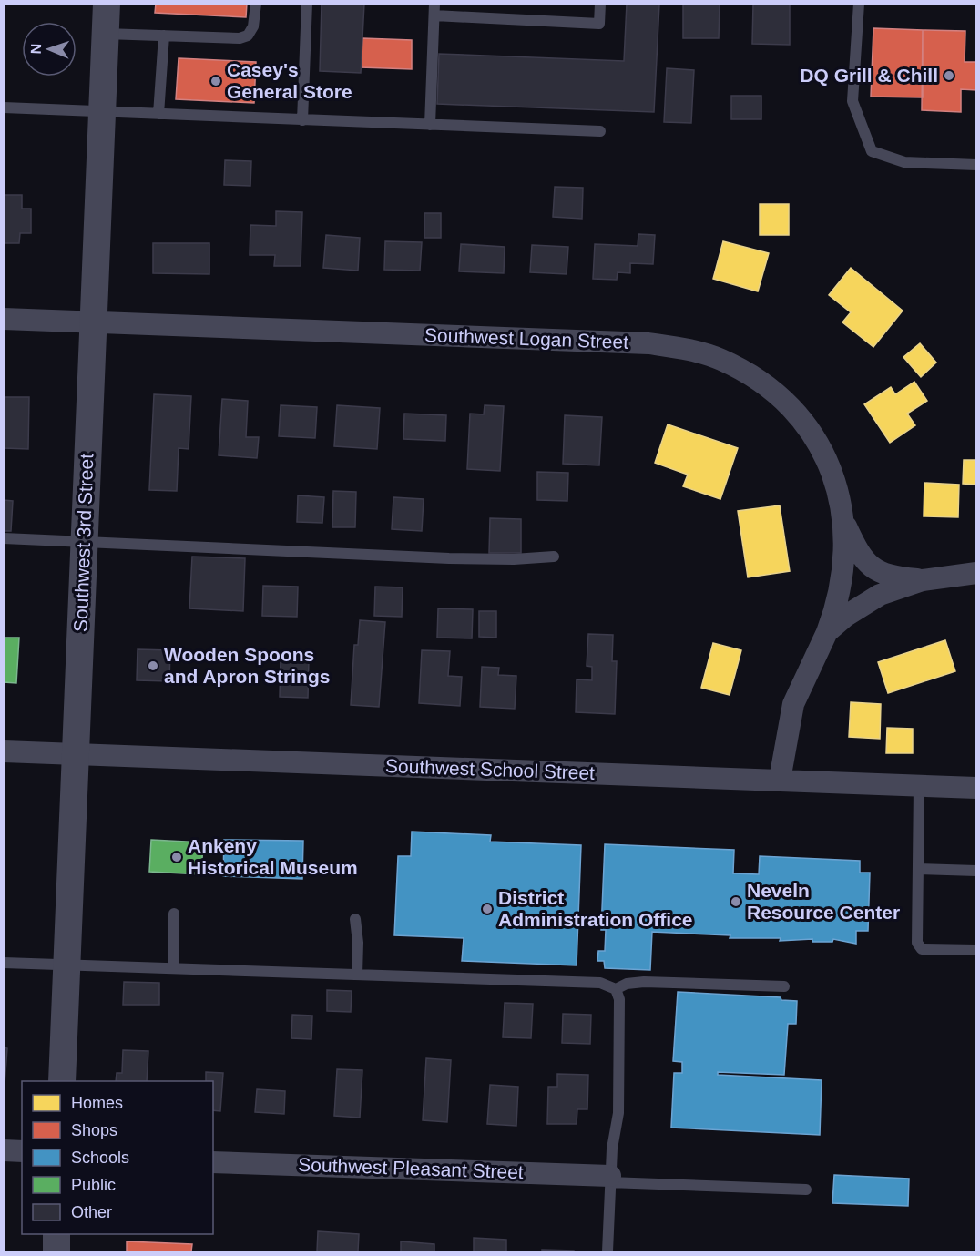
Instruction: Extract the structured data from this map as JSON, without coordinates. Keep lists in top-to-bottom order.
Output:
{
  "streets": {
    "street": [
      "Southwest Logan Street",
      "Southwest 3rd Street",
      "Southwest School Street",
      "Southwest Pleasant Street"
    ]
  },
  "crossings": [
    ["Southwest Logan Street", "Southwest 3rd Street"],
    ["Southwest Logan Street", "Southwest School Street"],
    ["Southwest 3rd Street", "Southwest School Street"]
  ],
  "places": [
    "DQ Grill & Chill",
    "Casey's General Store",
    "Wooden Spoons and Apron Strings",
    "Ankeny Historical Museum",
    "Neveln Resource Center",
    "District Administration Office"
  ],
  "legend": [
    "Homes",
    "Shops",
    "Schools",
    "Public",
    "Other"
  ],
  "north": "left"
}
